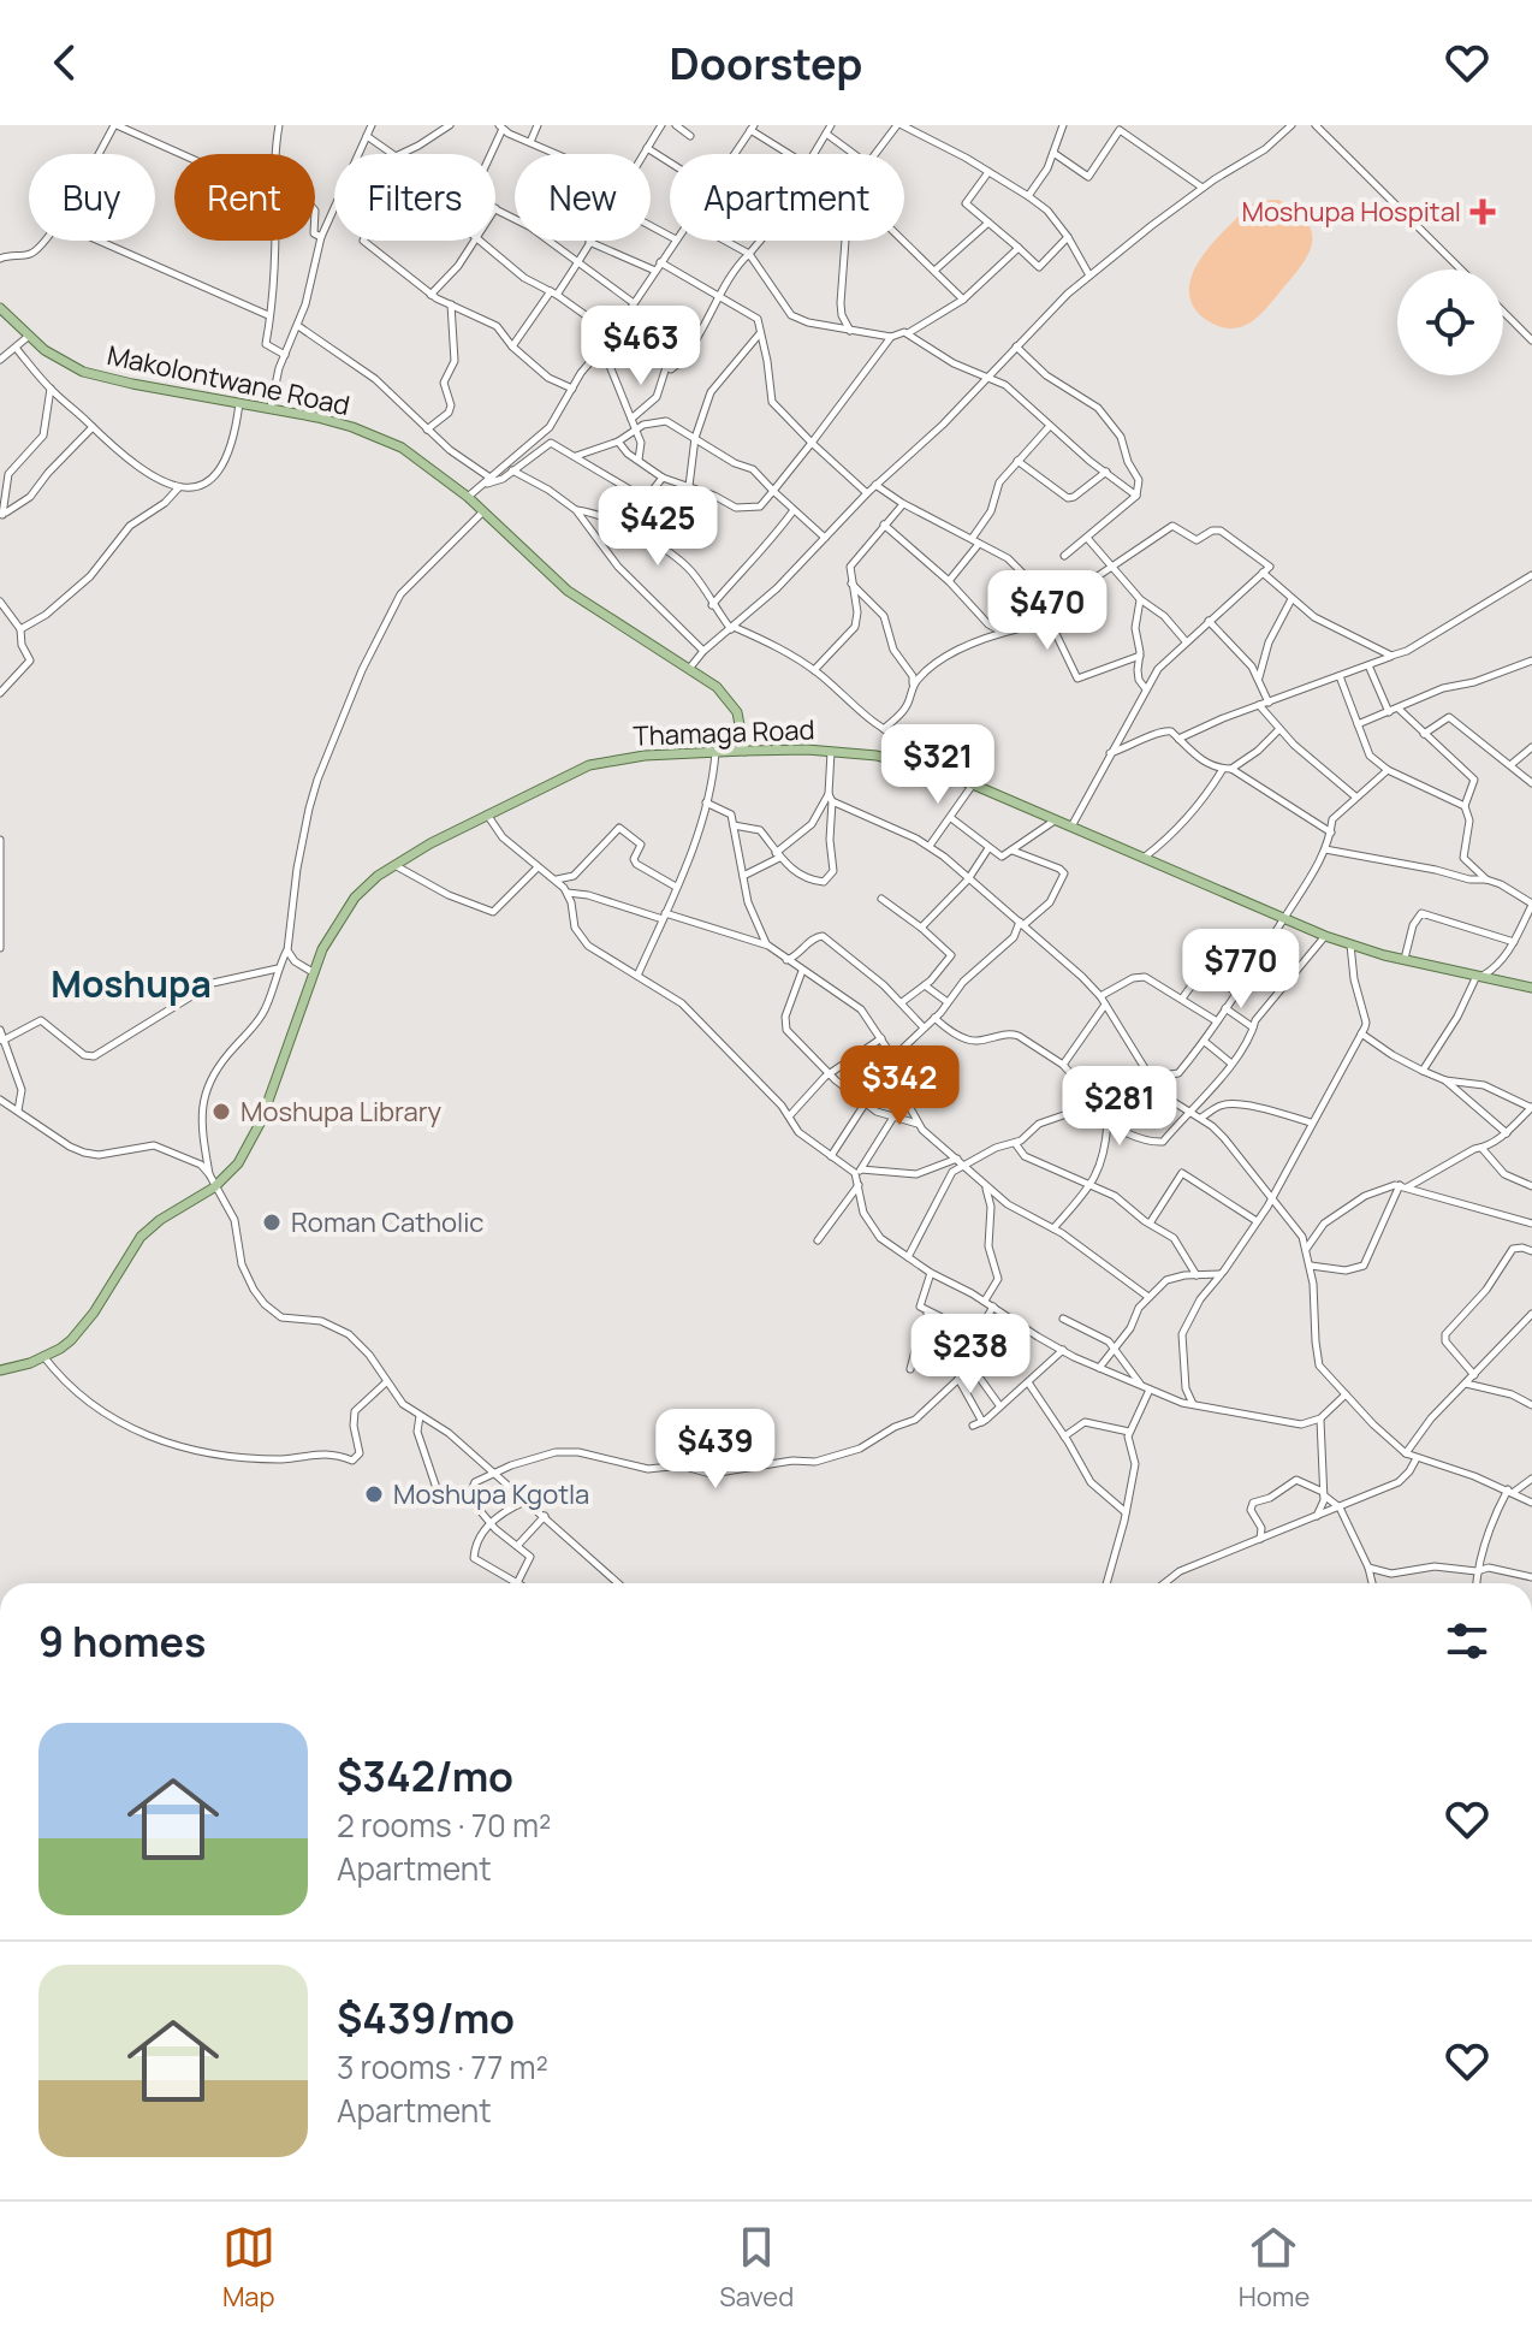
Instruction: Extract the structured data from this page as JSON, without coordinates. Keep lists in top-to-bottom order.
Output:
{
  "streets": {
    "main road": ["Makolontwane Road", "Thamaga Road"]
  },
  "crossings": [
    ["Makolontwane Road", "Thamaga Road"]
  ],
  "districts": ["Moshupa"],
  "places": {
    "health": ["Moshupa Hospital"],
    "other": ["Moshupa Library", "Roman Catholic", "Moshupa Kgotla"]
  },
  "page": {
    "header": "Doorstep",
    "chip": [
      "Buy",
      "Rent",
      "Filters",
      "New",
      "Apartment"
    ],
    "price": [
      "$463",
      "$425",
      "$470",
      "$321",
      "$770",
      "$342",
      "$281",
      "$238",
      "$439"
    ],
    "heading": "9 homes",
    "list": [
      {
        "name": "$342/mo",
        "note": "2 rooms · 70 m² · Apartment"
      },
      {
        "name": "$439/mo",
        "note": "3 rooms · 77 m² · Apartment"
      }
    ],
    "tabs": ["Map", "Saved", "Home"]
  }
}
